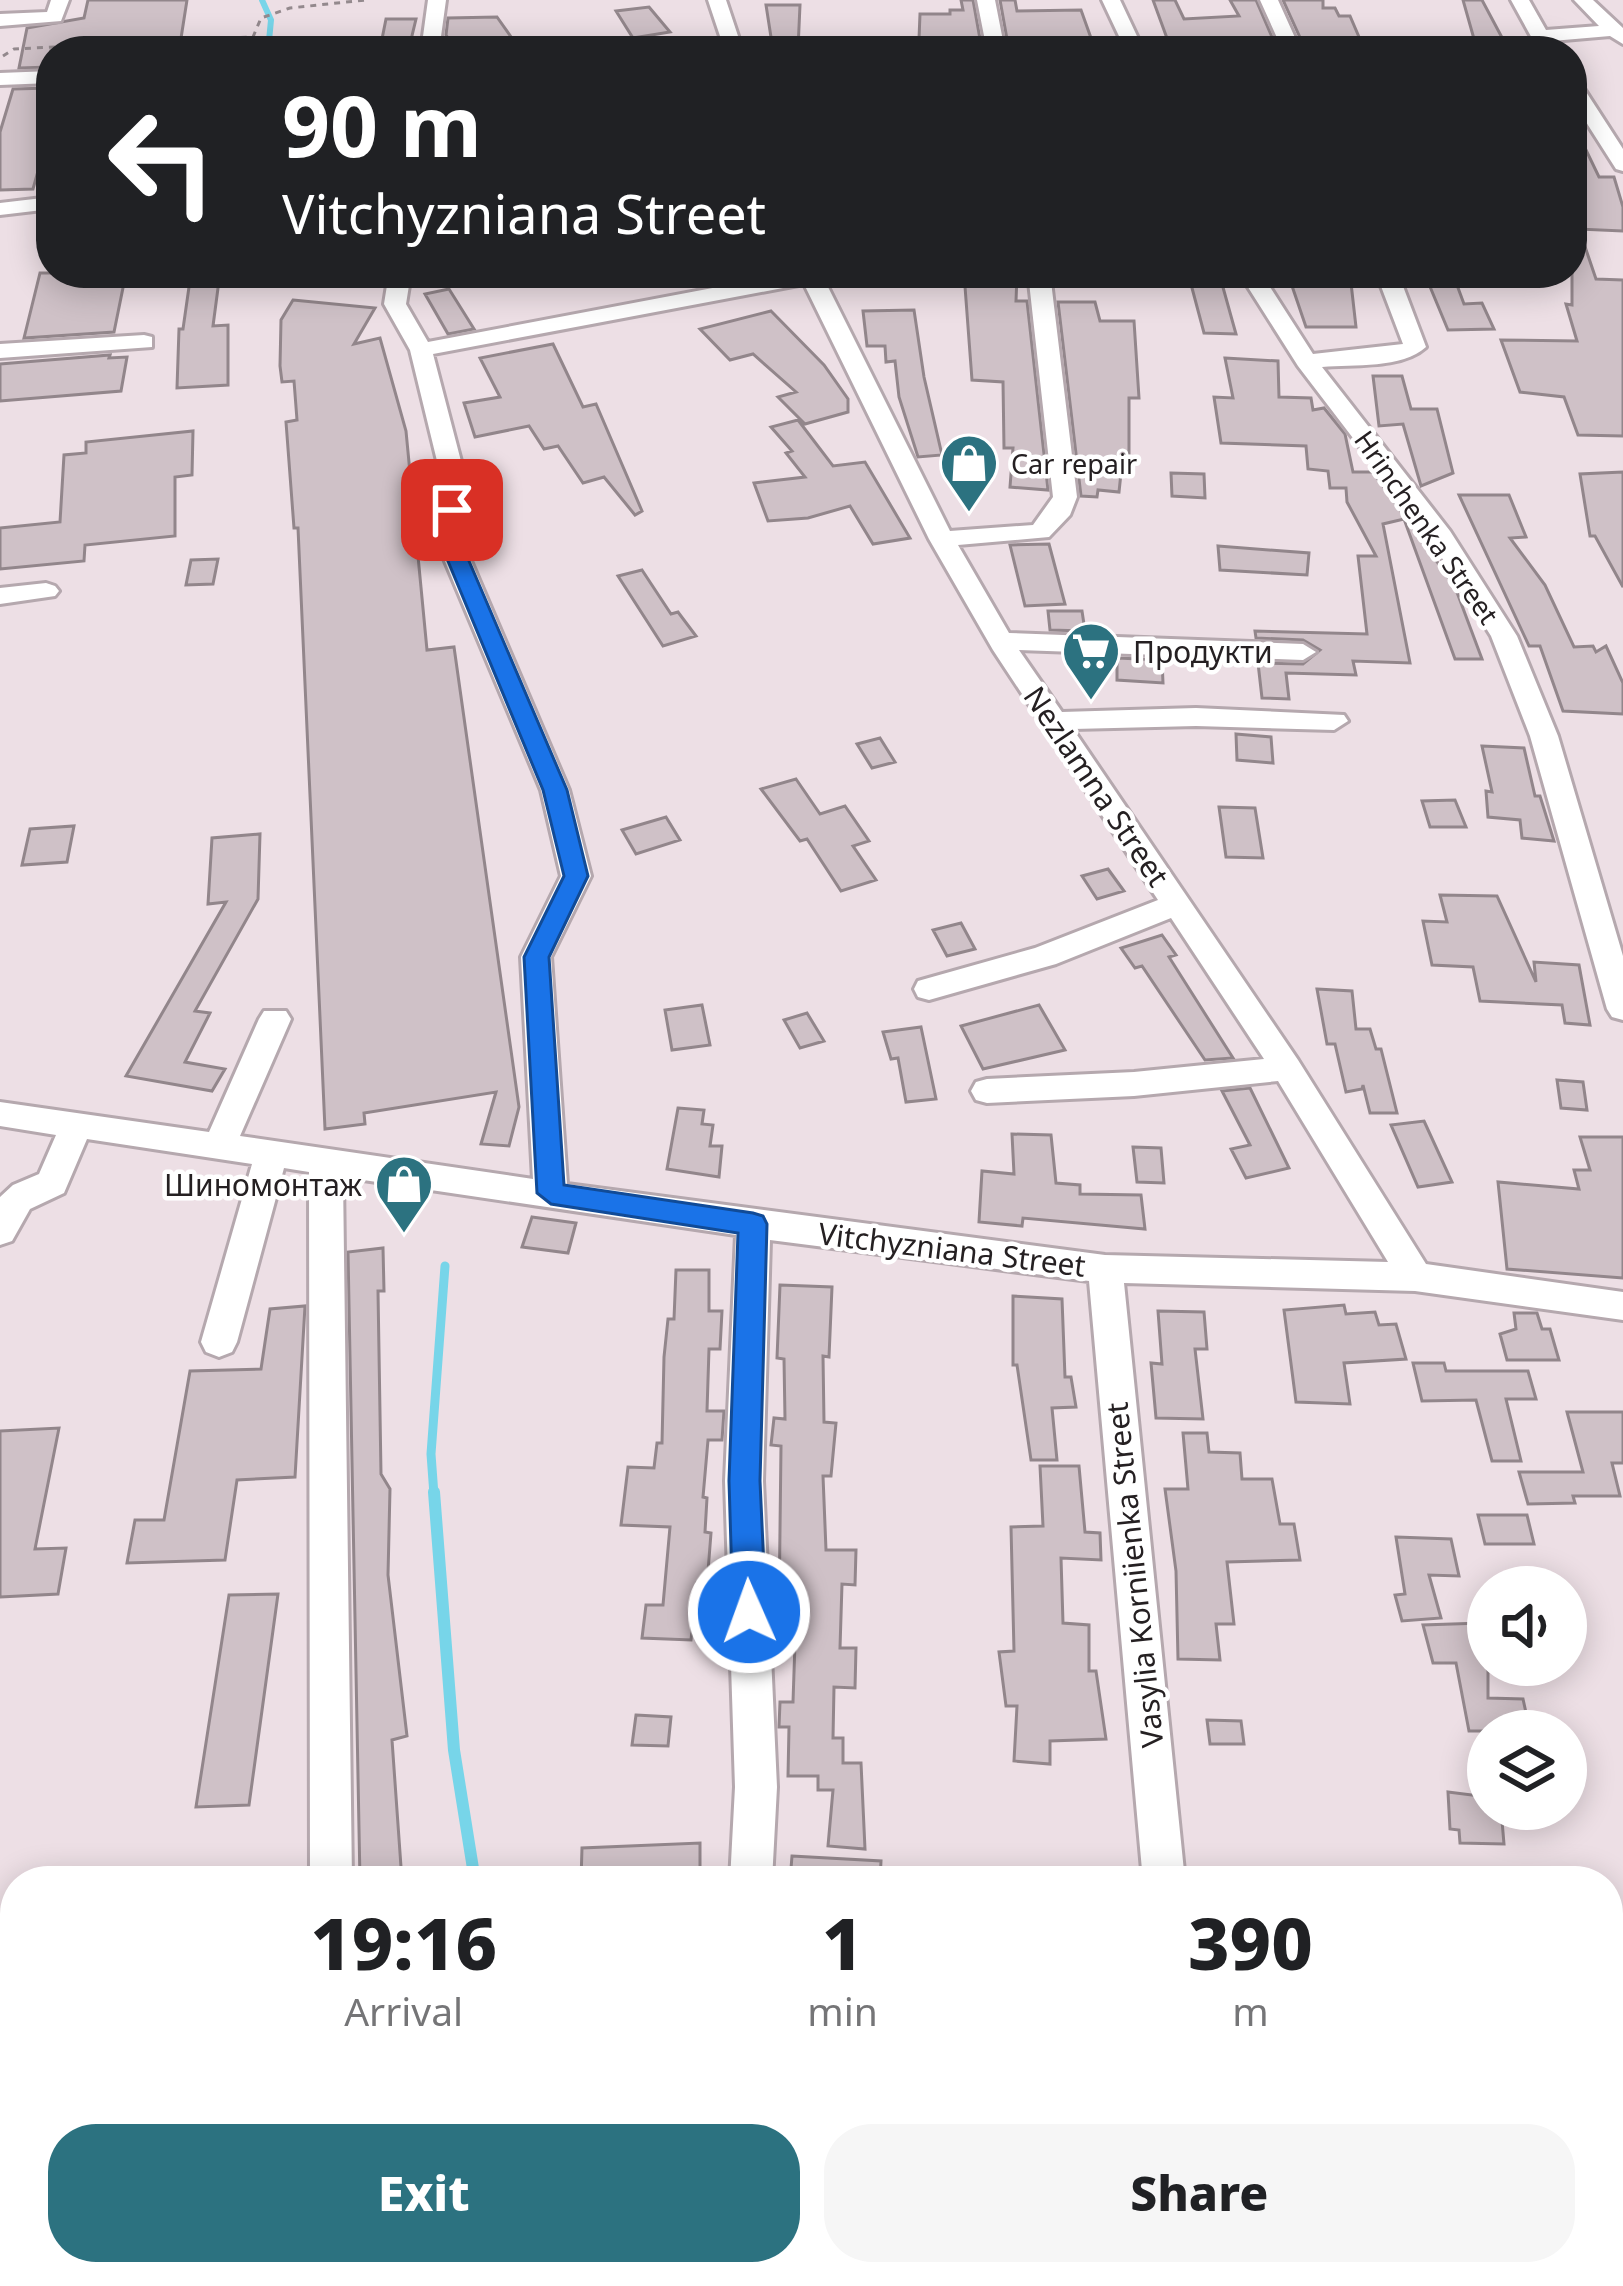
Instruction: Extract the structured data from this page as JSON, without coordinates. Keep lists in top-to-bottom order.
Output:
{
  "streets": {
    "street": [
      "Hrinchenka Street",
      "Nezlamna Street",
      "Vitchyzniana Street",
      "Vasylia Korniienka Street"
    ]
  },
  "crossings": [
    ["Nezlamna Street", "Vitchyzniana Street"],
    ["Vitchyzniana Street", "Vasylia Korniienka Street"]
  ],
  "places": {
    "shop": ["Car repair", "Шиномонтаж"],
    "supermarket": ["Продукти"]
  },
  "page": {
    "turn": ["90 m", "Vitchyzniana Street"],
    "eta": [
      "19:16",
      "Arrival",
      "1",
      "min",
      "390",
      "m"
    ],
    "buttons": ["Exit", "Share"]
  }
}
